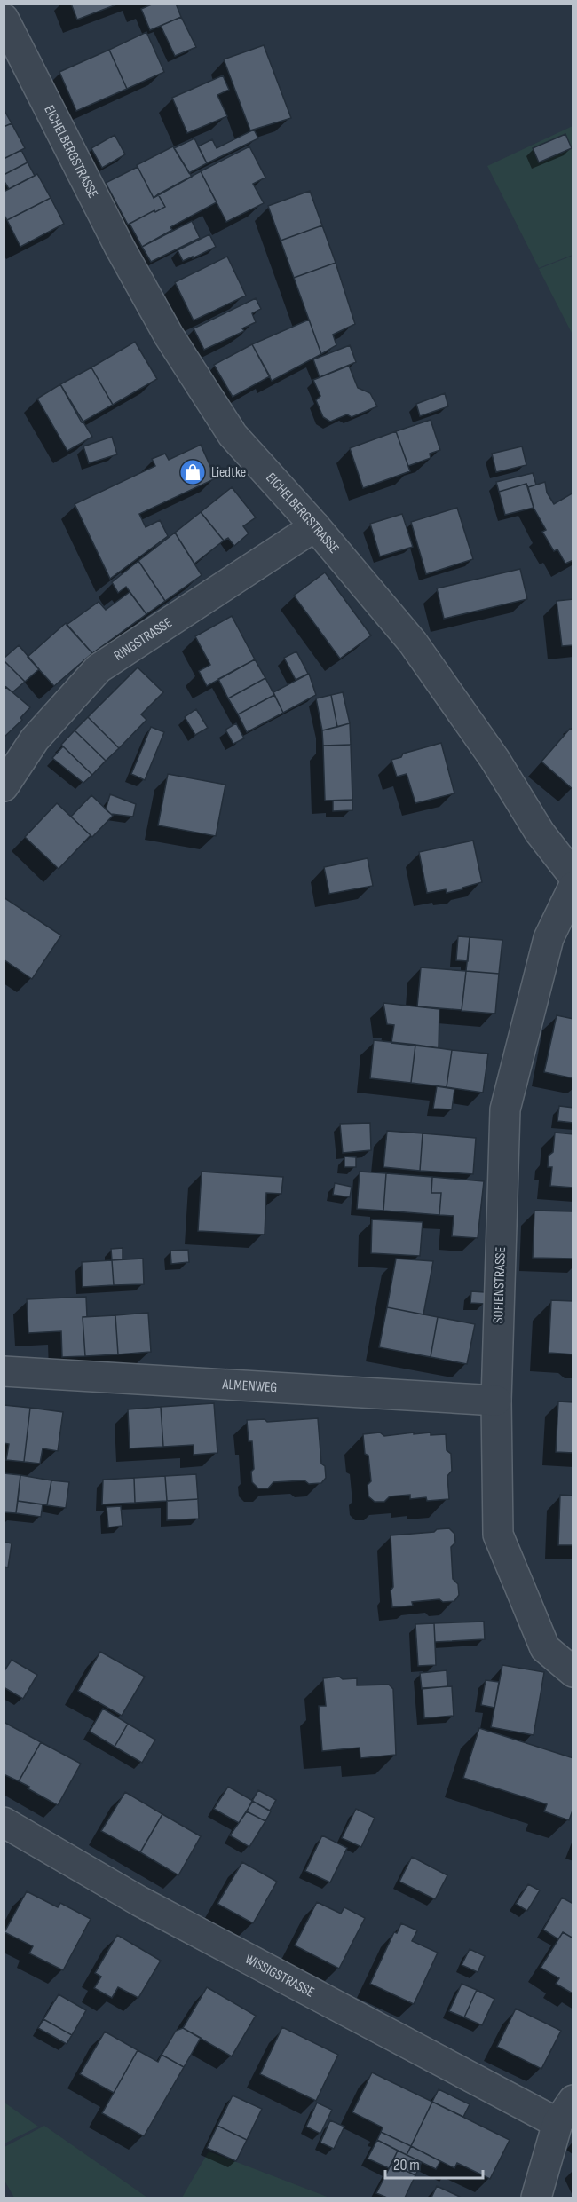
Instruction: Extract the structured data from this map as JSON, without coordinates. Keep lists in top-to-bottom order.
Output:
{
  "streets": {
    "street": [
      "EICHELBERGSTRASSE",
      "RINGSTRASSE",
      "SOFIENSTRASSE",
      "ALMENWEG",
      "WISSIGSTRASSE"
    ]
  },
  "crossings": [
    ["EICHELBERGSTRASSE", "RINGSTRASSE"],
    ["SOFIENSTRASSE", "ALMENWEG"]
  ],
  "places": {
    "shop": ["Liedtke"]
  },
  "scale_bar": "20 m"
}
